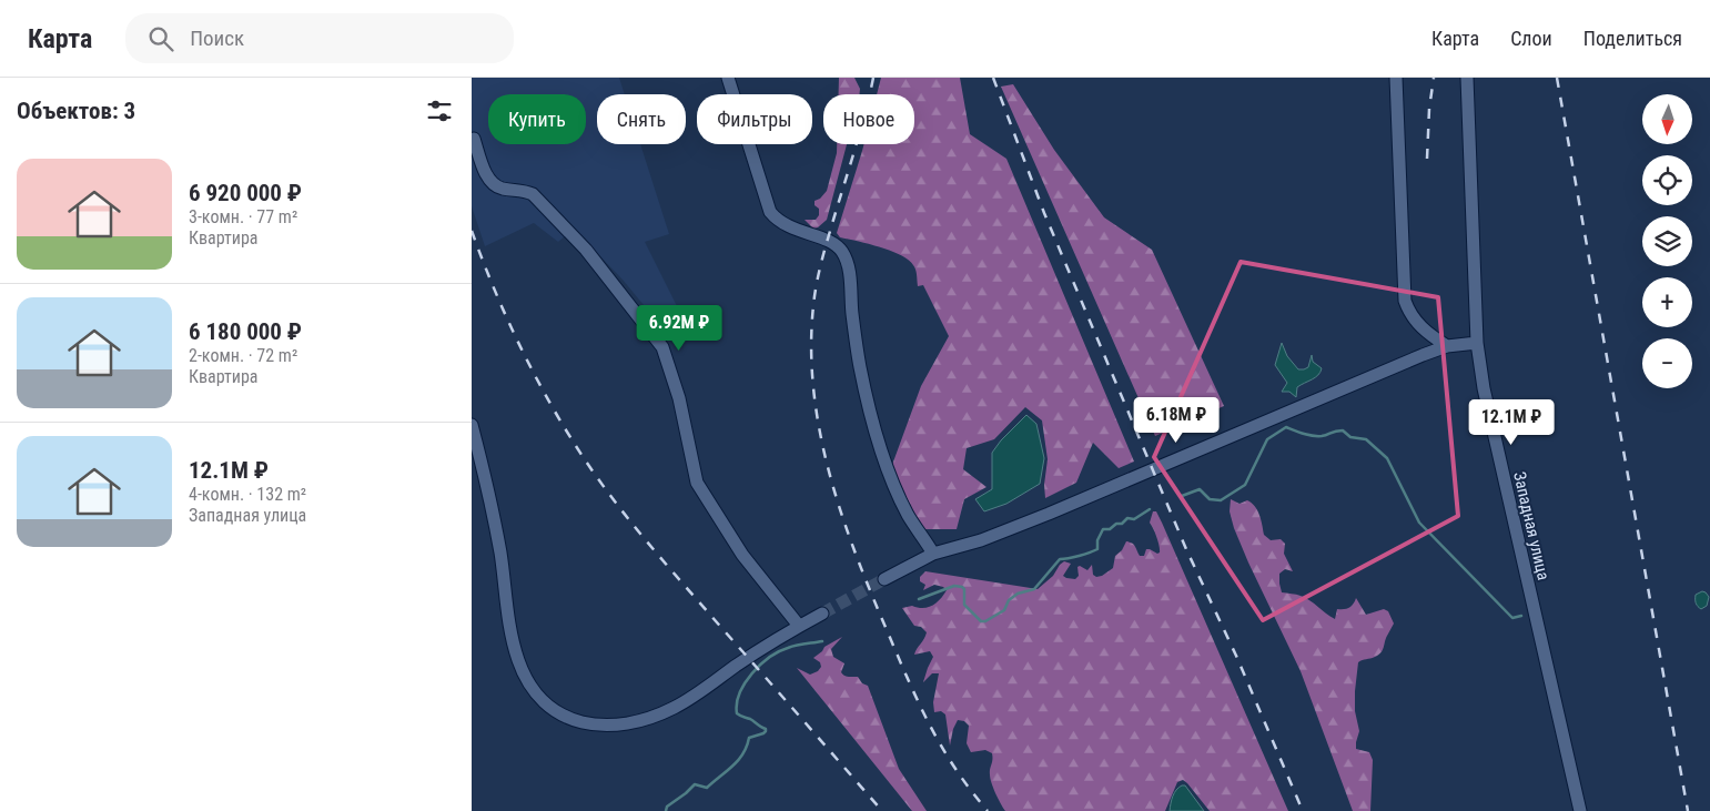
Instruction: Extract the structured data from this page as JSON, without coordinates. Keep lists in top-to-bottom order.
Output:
{
  "streets": {
    "street": ["Западная улица"]
  },
  "north": "bottom",
  "page": {
    "header": "Карта",
    "search": "Поиск",
    "nav": ["Карта", "Слои", "Поделиться"],
    "heading": "Объектов: 3",
    "map_buttons": ["+", "−"],
    "chip": [
      "Купить",
      "Снять",
      "Фильтры",
      "Новое"
    ],
    "list": [
      {
        "name": "6 920 000 ₽",
        "note": "3-комн. · 77 m² · Квартира"
      },
      {
        "name": "6 180 000 ₽",
        "note": "2-комн. · 72 m² · Квартира"
      },
      {
        "name": "12.1M ₽",
        "note": "4-комн. · 132 m² · Западная улица"
      }
    ],
    "price": ["6.92M ₽", "6.18M ₽", "12.1M ₽"]
  }
}
